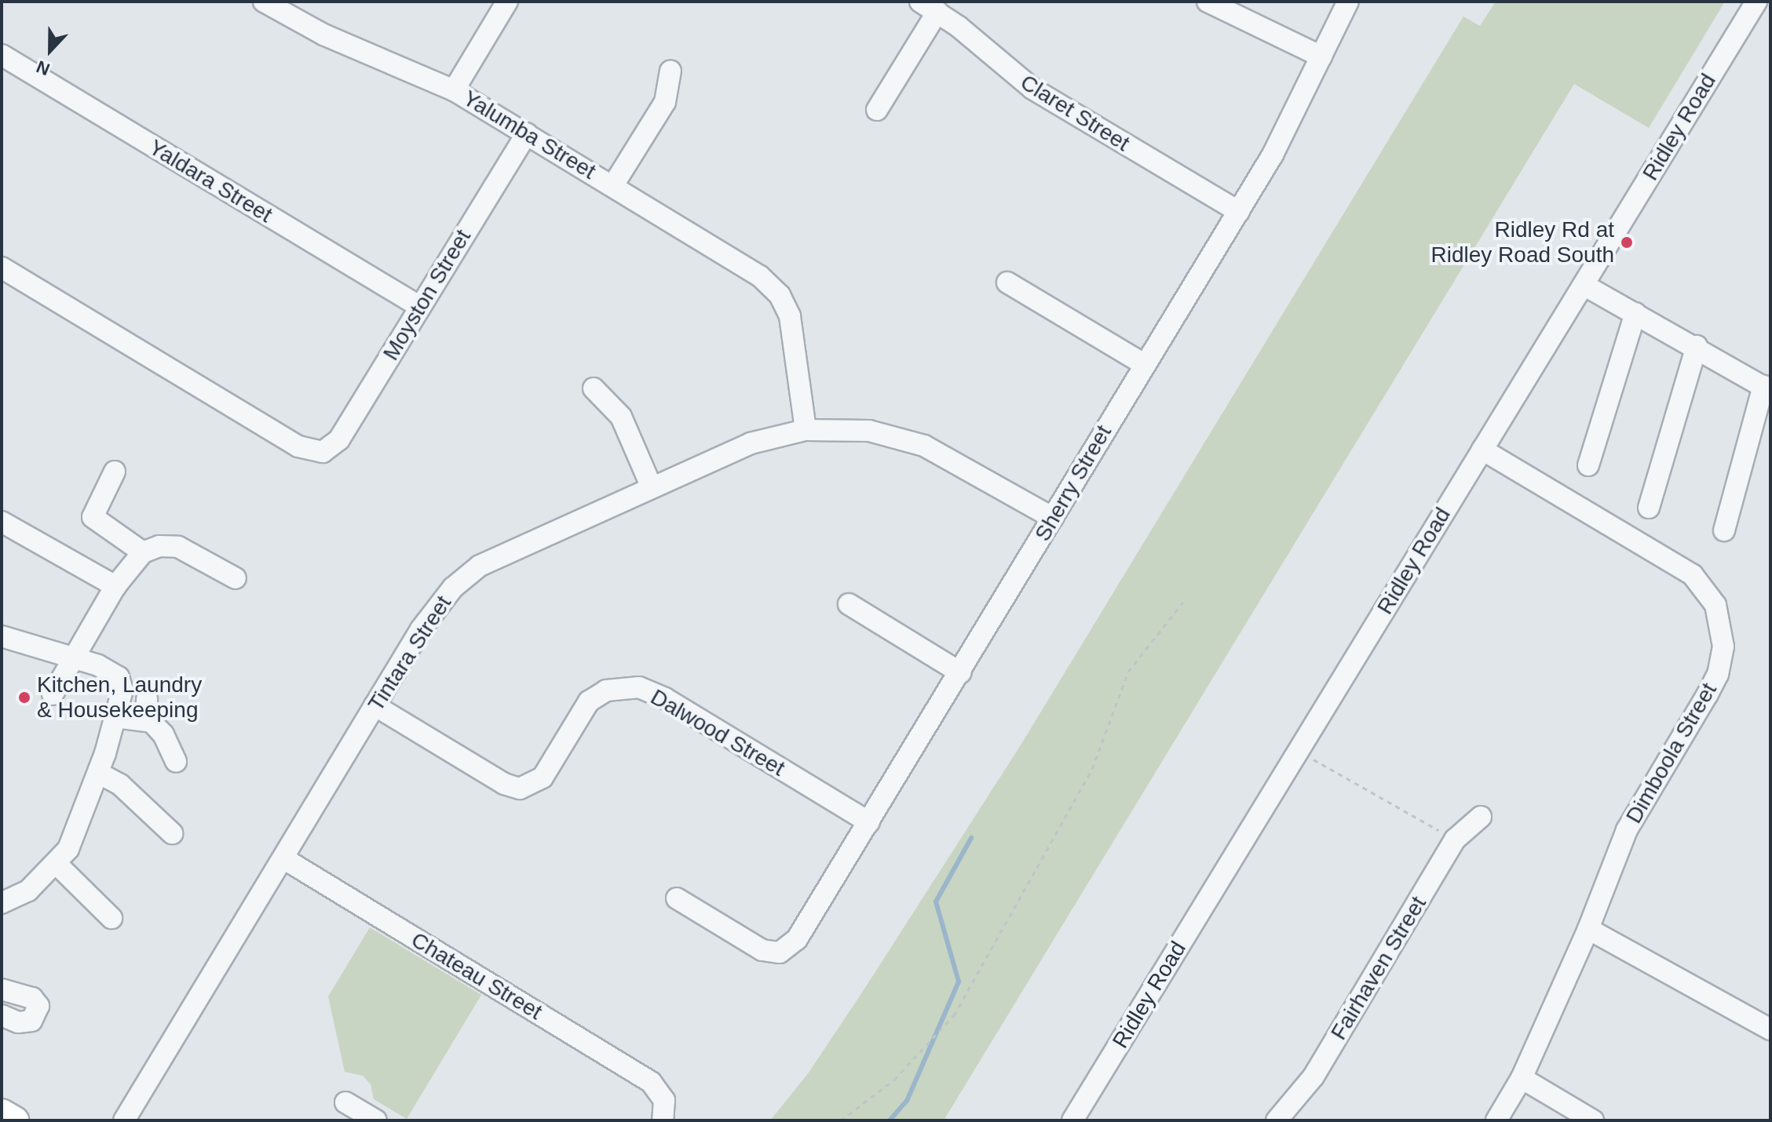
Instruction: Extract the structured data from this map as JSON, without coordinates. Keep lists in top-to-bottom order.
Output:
{
  "streets": {
    "street": [
      "Claret Street",
      "Ridley Road",
      "Yalumba Street",
      "Yaldara Street",
      "Moyston Street",
      "Sherry Street",
      "Tintara Street",
      "Dalwood Street",
      "Dimboola Street",
      "Fairhaven Street",
      "Chateau Street"
    ]
  },
  "crossings": [
    ["Claret Street", "Sherry Street"],
    ["Ridley Road", "Dimboola Street"],
    ["Yalumba Street", "Moyston Street"],
    ["Yalumba Street", "Tintara Street"],
    ["Yaldara Street", "Moyston Street"],
    ["Sherry Street", "Tintara Street"],
    ["Sherry Street", "Dalwood Street"],
    ["Tintara Street", "Dalwood Street"],
    ["Tintara Street", "Chateau Street"]
  ],
  "places": ["Ridley Rd at Ridley Road South", "Kitchen, Laundry & Housekeeping"],
  "north": "bottom"
}
